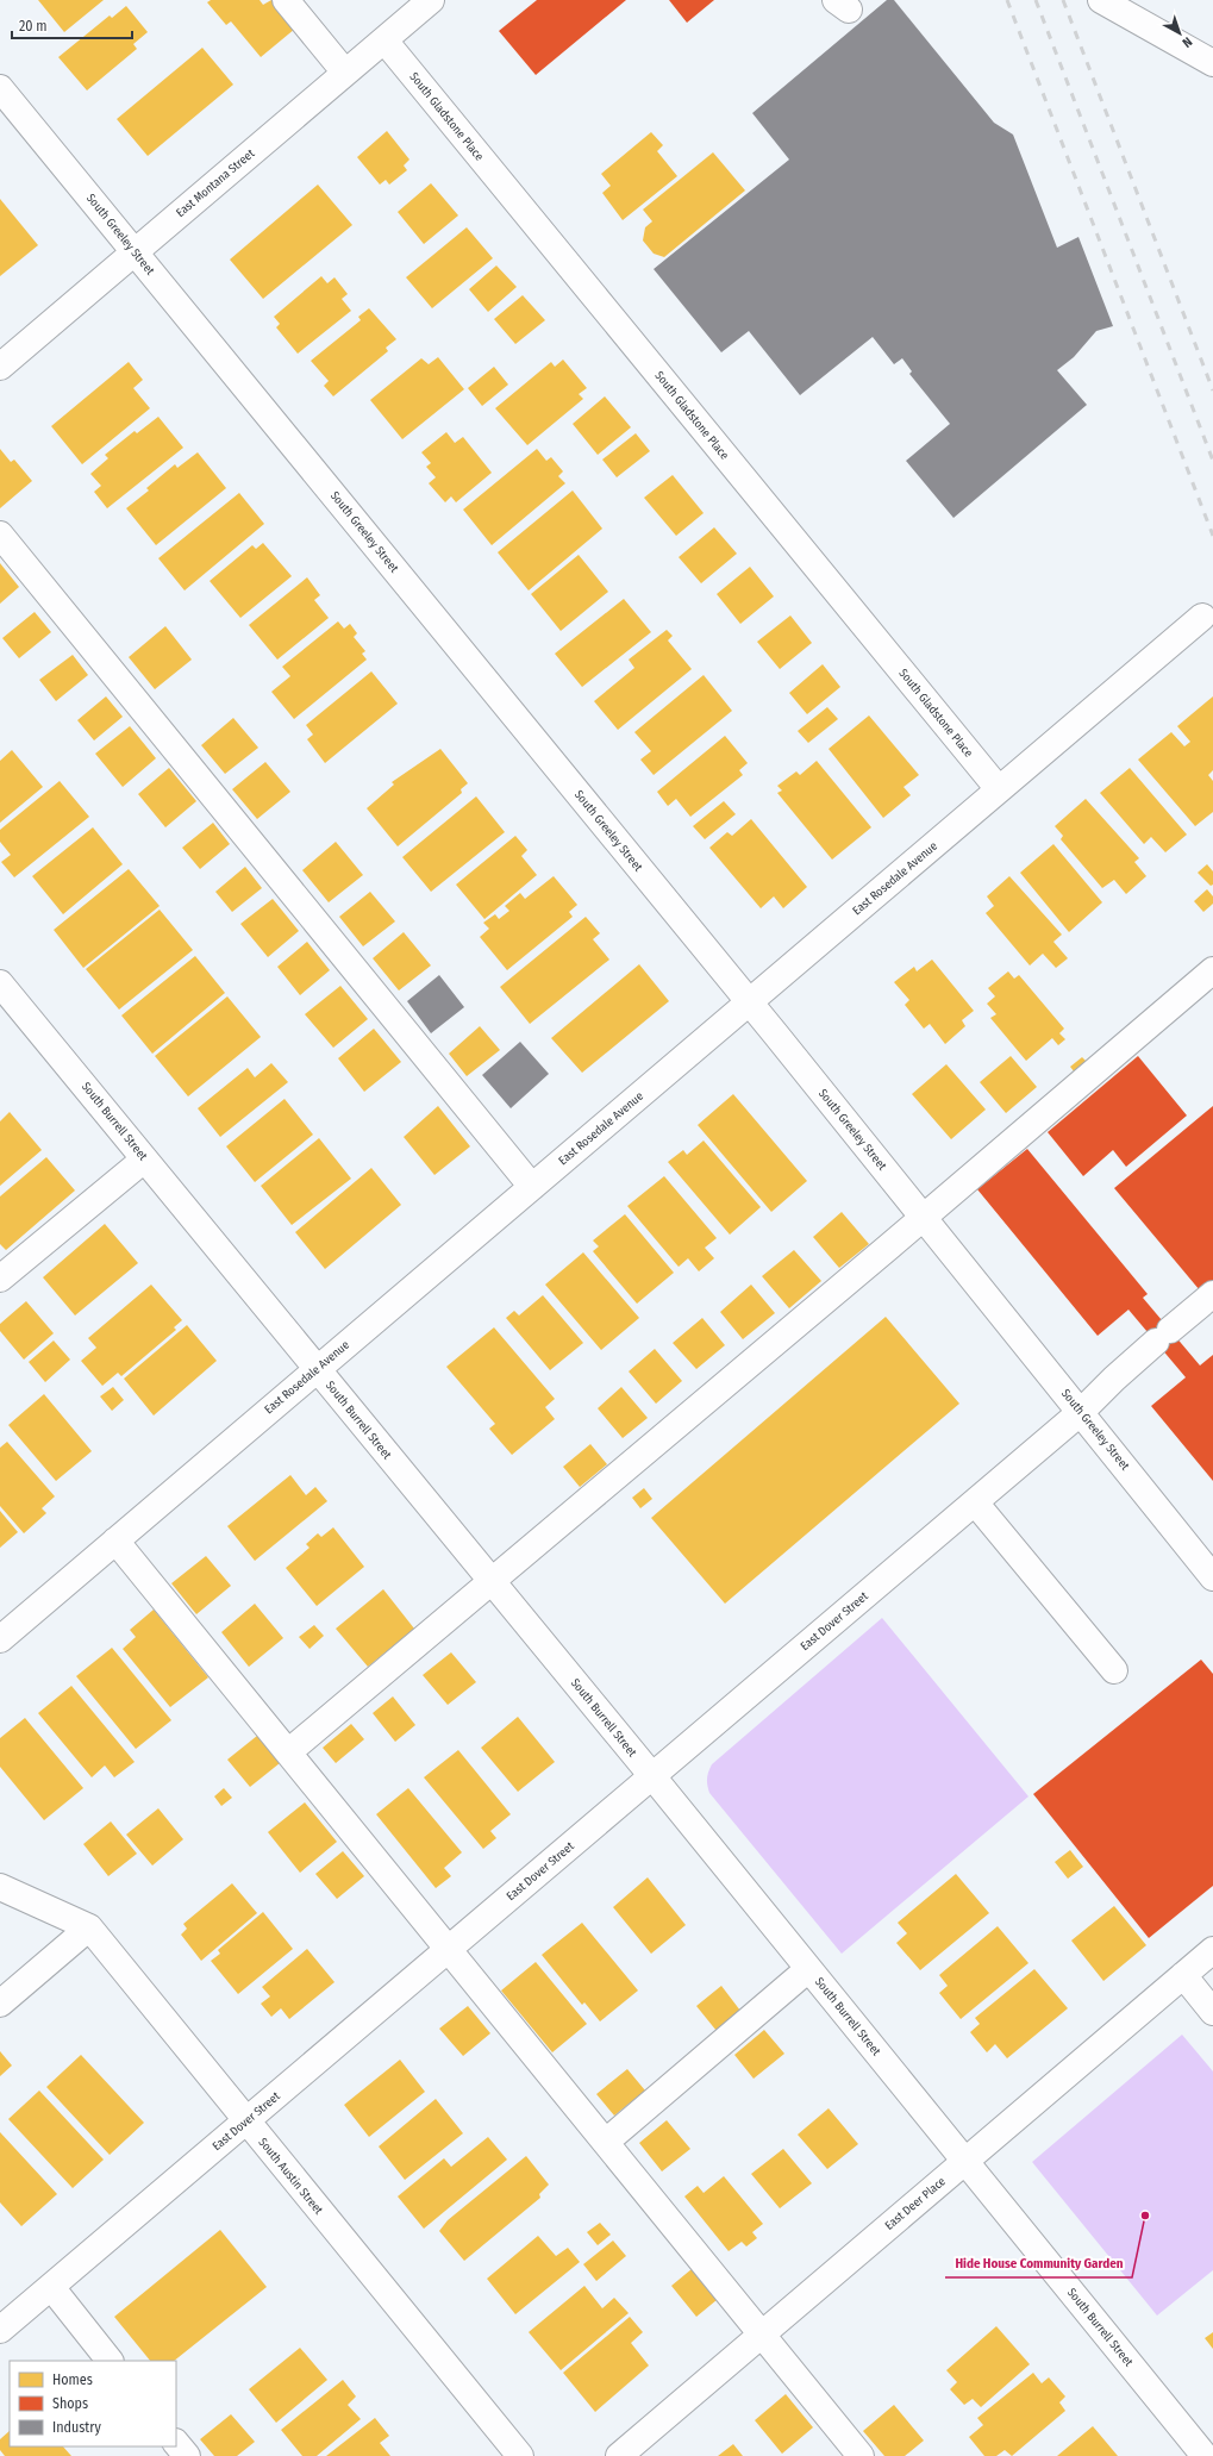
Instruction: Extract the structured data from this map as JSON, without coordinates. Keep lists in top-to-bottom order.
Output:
{
  "streets": {
    "street": [
      "South Gladstone Place",
      "East Montana Street",
      "South Greeley Street",
      "East Rosedale Avenue",
      "South Burrell Street",
      "East Dover Street",
      "South Austin Street",
      "East Deer Place"
    ]
  },
  "crossings": [
    ["South Gladstone Place", "East Montana Street"],
    ["South Gladstone Place", "East Rosedale Avenue"],
    ["East Montana Street", "South Greeley Street"],
    ["South Greeley Street", "East Rosedale Avenue"],
    ["South Greeley Street", "East Dover Street"],
    ["East Rosedale Avenue", "South Burrell Street"],
    ["South Burrell Street", "East Dover Street"],
    ["South Burrell Street", "East Deer Place"],
    ["East Dover Street", "South Austin Street"]
  ],
  "places": ["Hide House Community Garden"],
  "legend": ["Homes", "Shops", "Industry"],
  "scale_bar": "20 m",
  "north": "bottom right"
}
